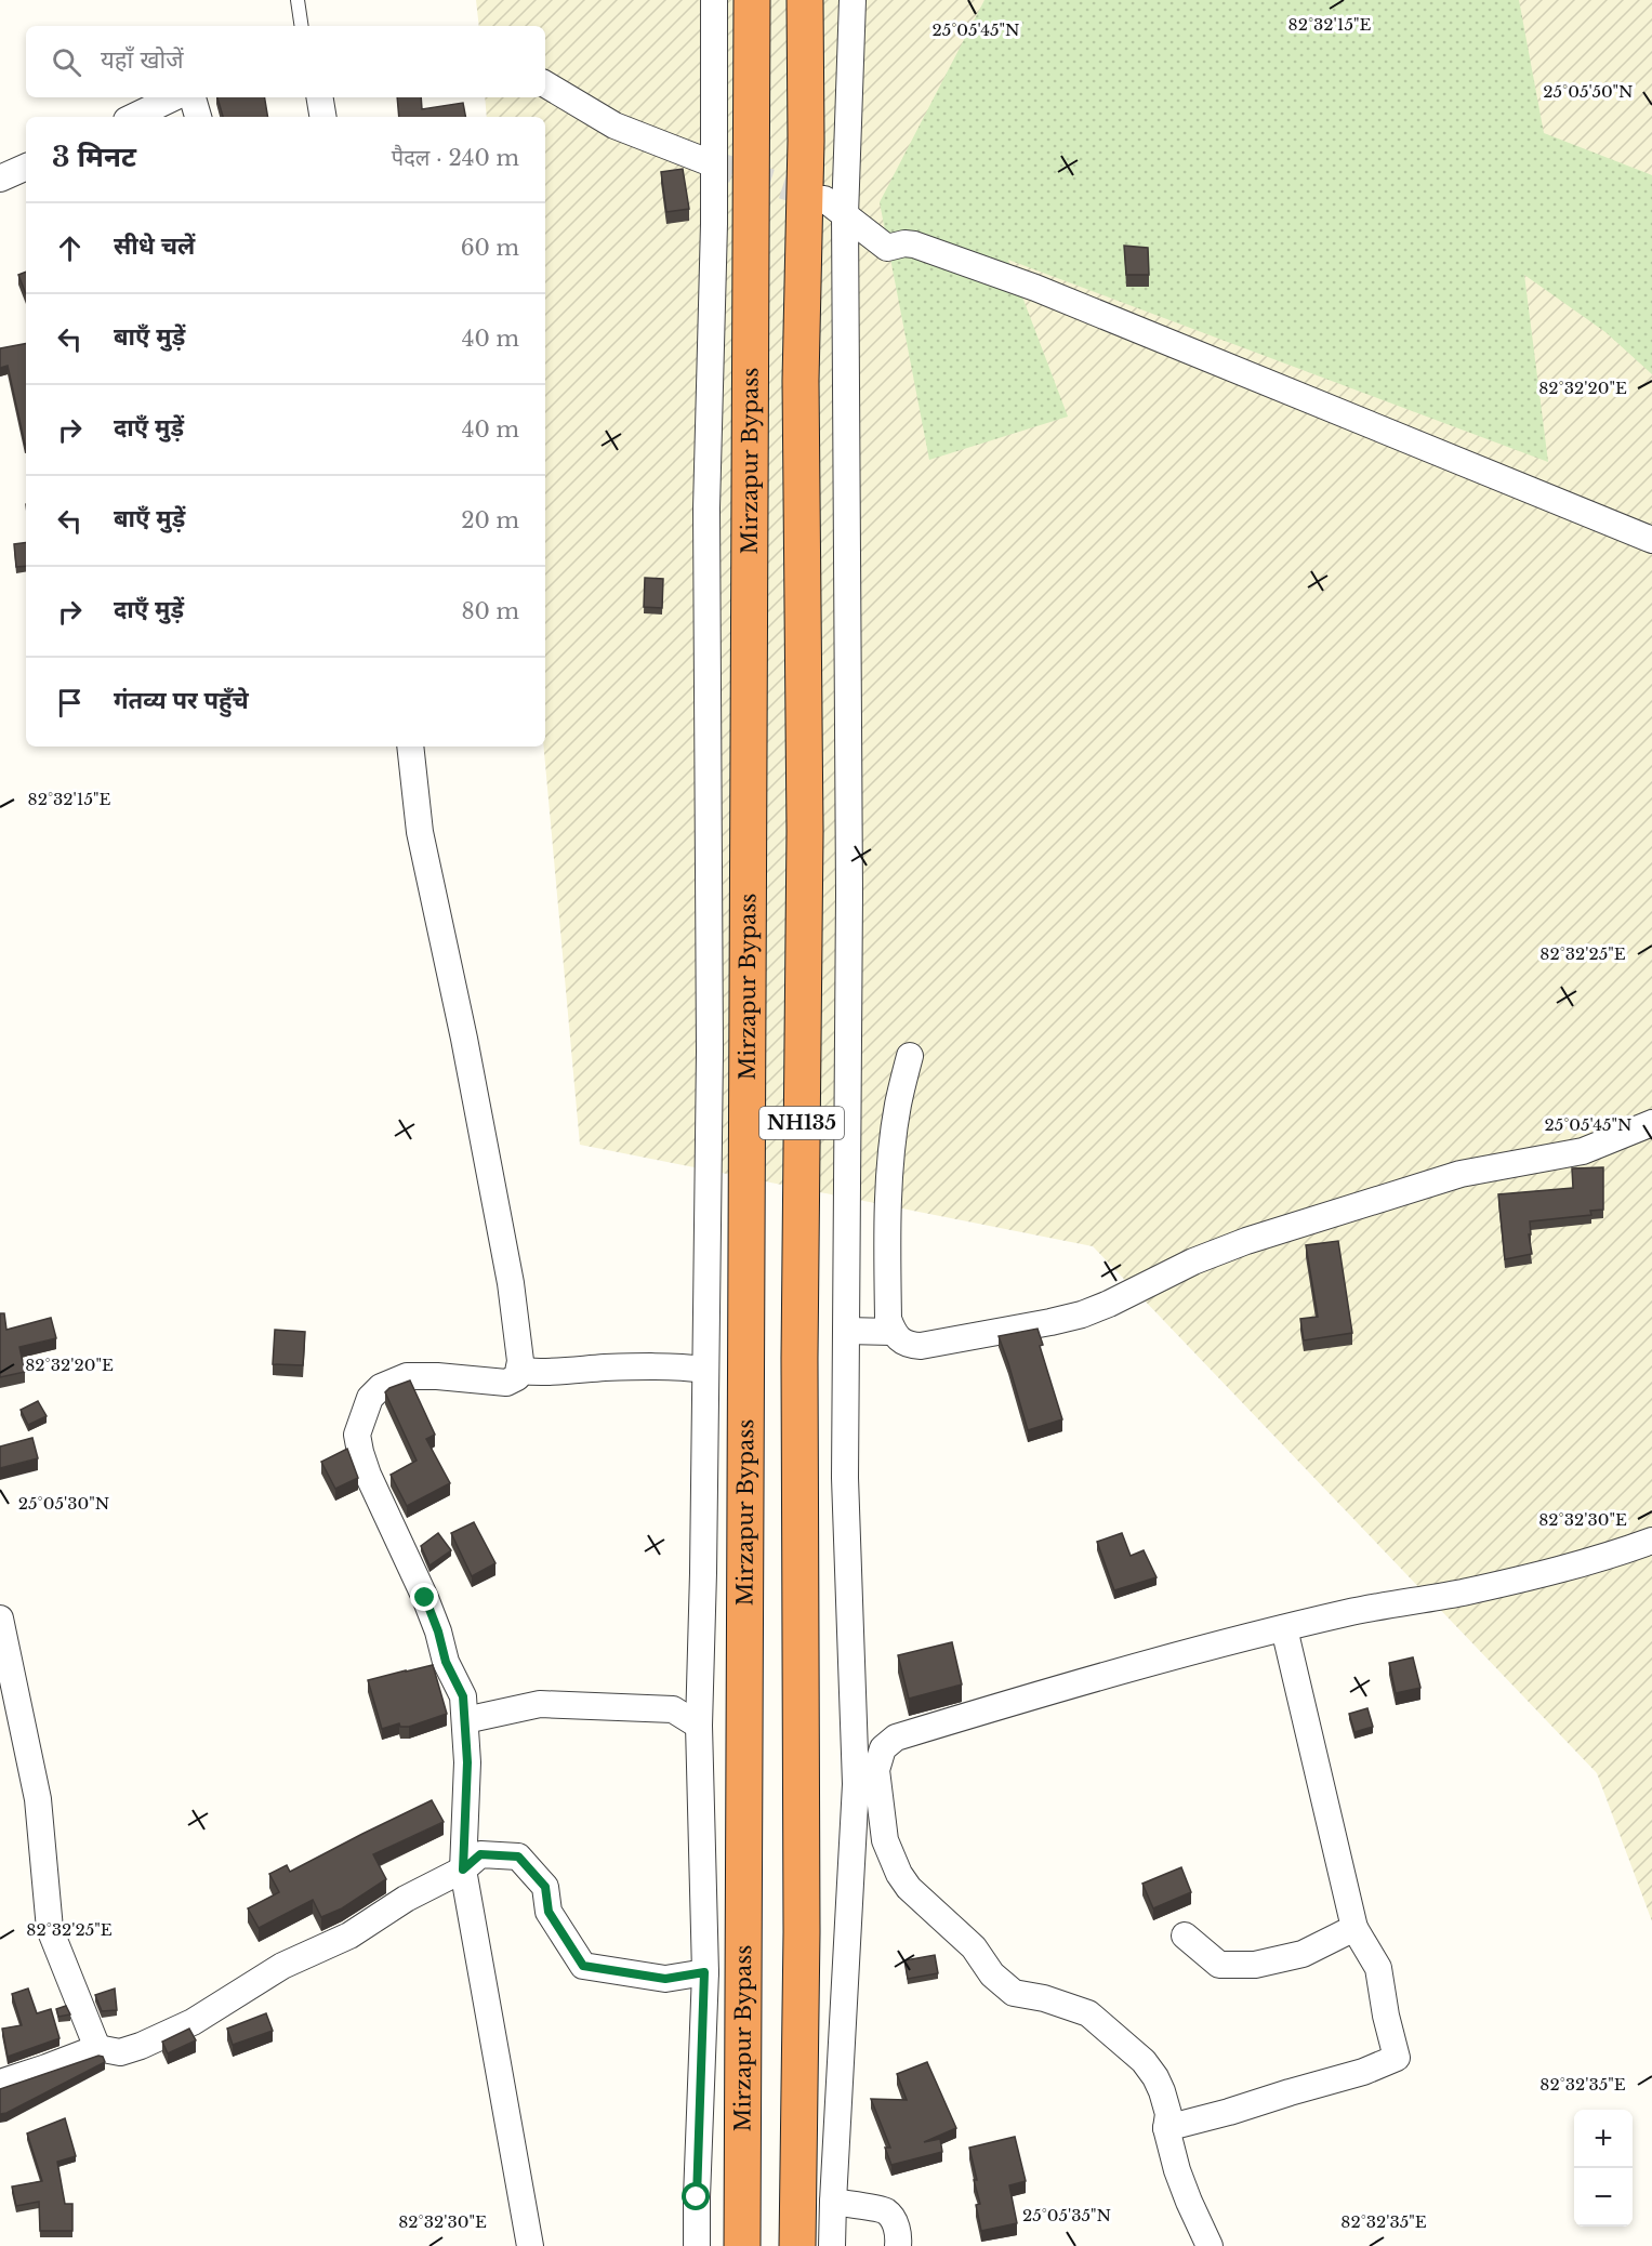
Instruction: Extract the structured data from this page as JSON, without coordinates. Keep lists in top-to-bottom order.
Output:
{
  "streets": {
    "highway": ["Mirzapur Bypass", "NH135"]
  },
  "page": {
    "search": "यहाँ खोजें",
    "heading": ["3 मिनट", "पैदल · 240 m"],
    "list": [
      ["सीधे चलें", "60 m"],
      ["बाएँ मुड़ें", "40 m"],
      ["दाएँ मुड़ें", "40 m"],
      ["बाएँ मुड़ें", "20 m"],
      ["दाएँ मुड़ें", "80 m"],
      "गंतव्य पर पहुँचे"
    ],
    "map_buttons": ["+", "−"]
  },
  "coordinates": [
    "82°32'15\"E",
    "25°05'45\"N",
    "25°05'50\"N",
    "82°32'20\"E",
    "82°32'25\"E",
    "25°05'30\"N",
    "82°32'30\"E",
    "82°32'35\"E",
    "25°05'35\"N"
  ]
}
